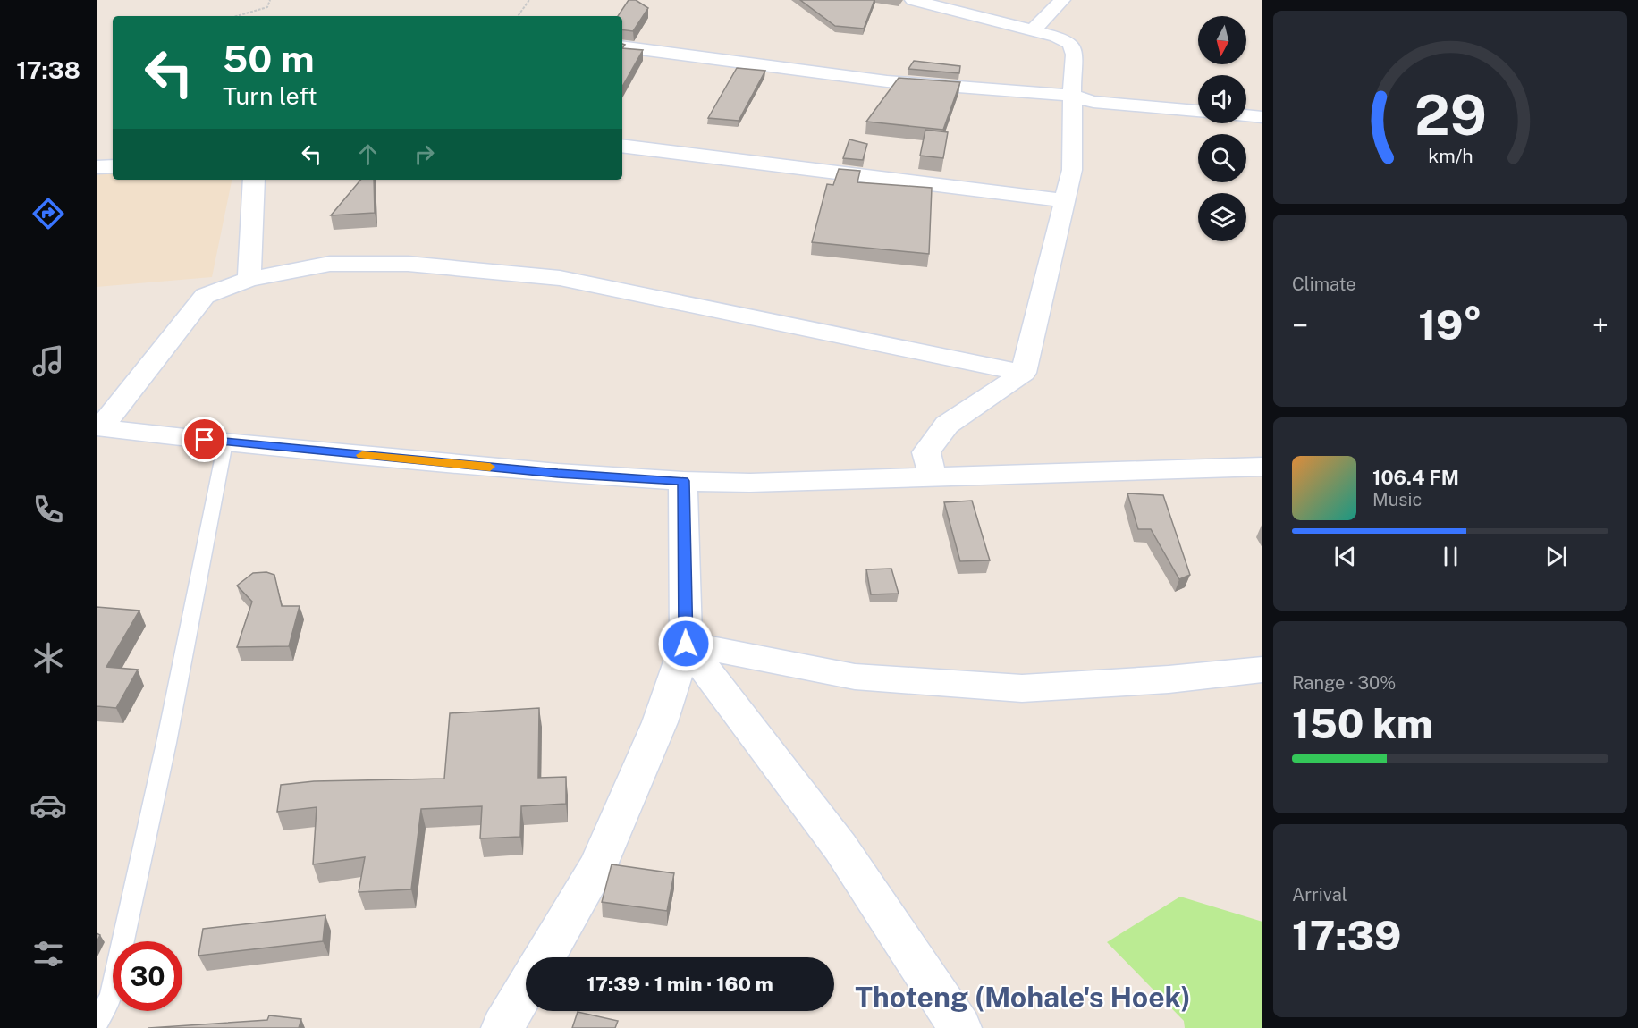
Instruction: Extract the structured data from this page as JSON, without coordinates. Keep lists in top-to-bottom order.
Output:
{
  "districts": ["Thoteng (Mohale's Hoek)"],
  "north": "bottom",
  "page": {
    "tabs": "17:38",
    "turn": ["50 m", "Turn left"],
    "tile": [
      "Climate",
      ["Range · 30%", "150 km"],
      ["Arrival", "17:39"]
    ],
    "heat": ["−", "19°", "+"],
    "song": ["106.4 FM", "Music"],
    "limit": "30",
    "trip": "17:39 · 1 min · 160 m",
    "gauge": ["29", "km/h"]
  }
}
